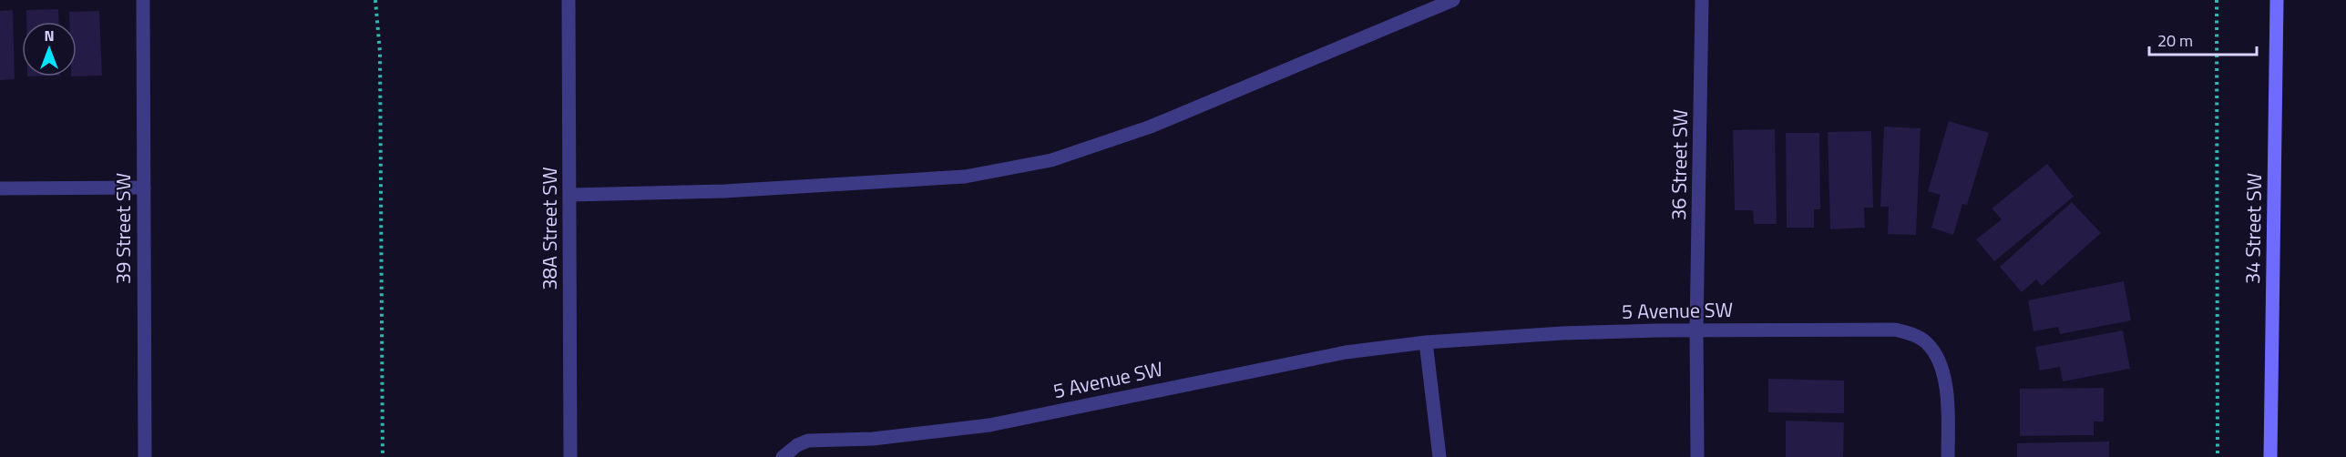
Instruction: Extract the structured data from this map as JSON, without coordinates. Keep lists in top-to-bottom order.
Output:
{
  "streets": {
    "main road": ["34 Street SW"],
    "street": [
      "36 Street SW",
      "39 Street SW",
      "38A Street SW",
      "5 Avenue SW"
    ]
  },
  "crossings": [
    ["36 Street SW", "5 Avenue SW"]
  ],
  "scale_bar": "20 m",
  "north": "top"
}
